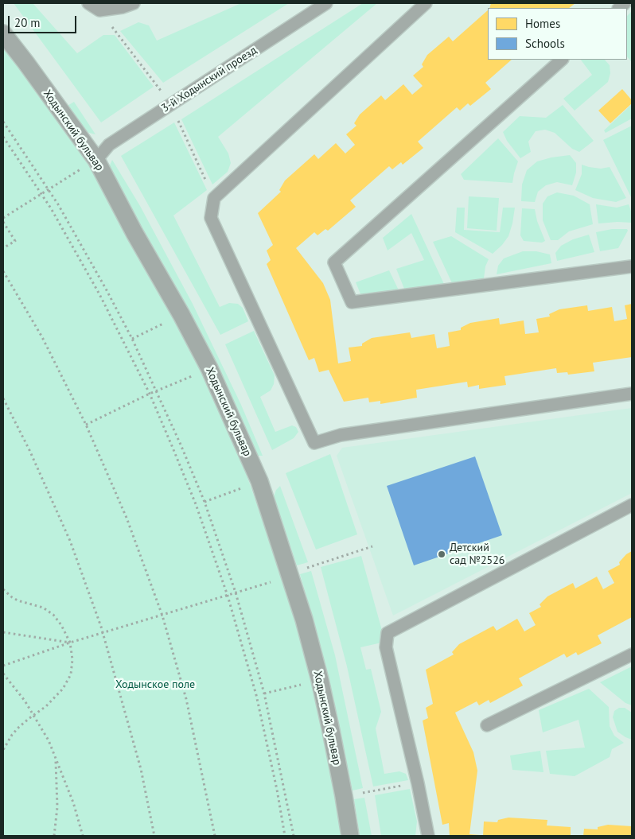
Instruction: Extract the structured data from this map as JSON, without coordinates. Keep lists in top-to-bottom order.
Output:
{
  "streets": {
    "street": ["Ходынский бульвар"],
    "lane": ["3-й Ходынский проезд"]
  },
  "crossings": [
    ["3-й Ходынский проезд", "Ходынский бульвар"]
  ],
  "parks": ["Ходынское поле"],
  "places": ["Детский сад №2526"],
  "legend": ["Homes", "Schools"],
  "scale_bar": "20 m"
}
